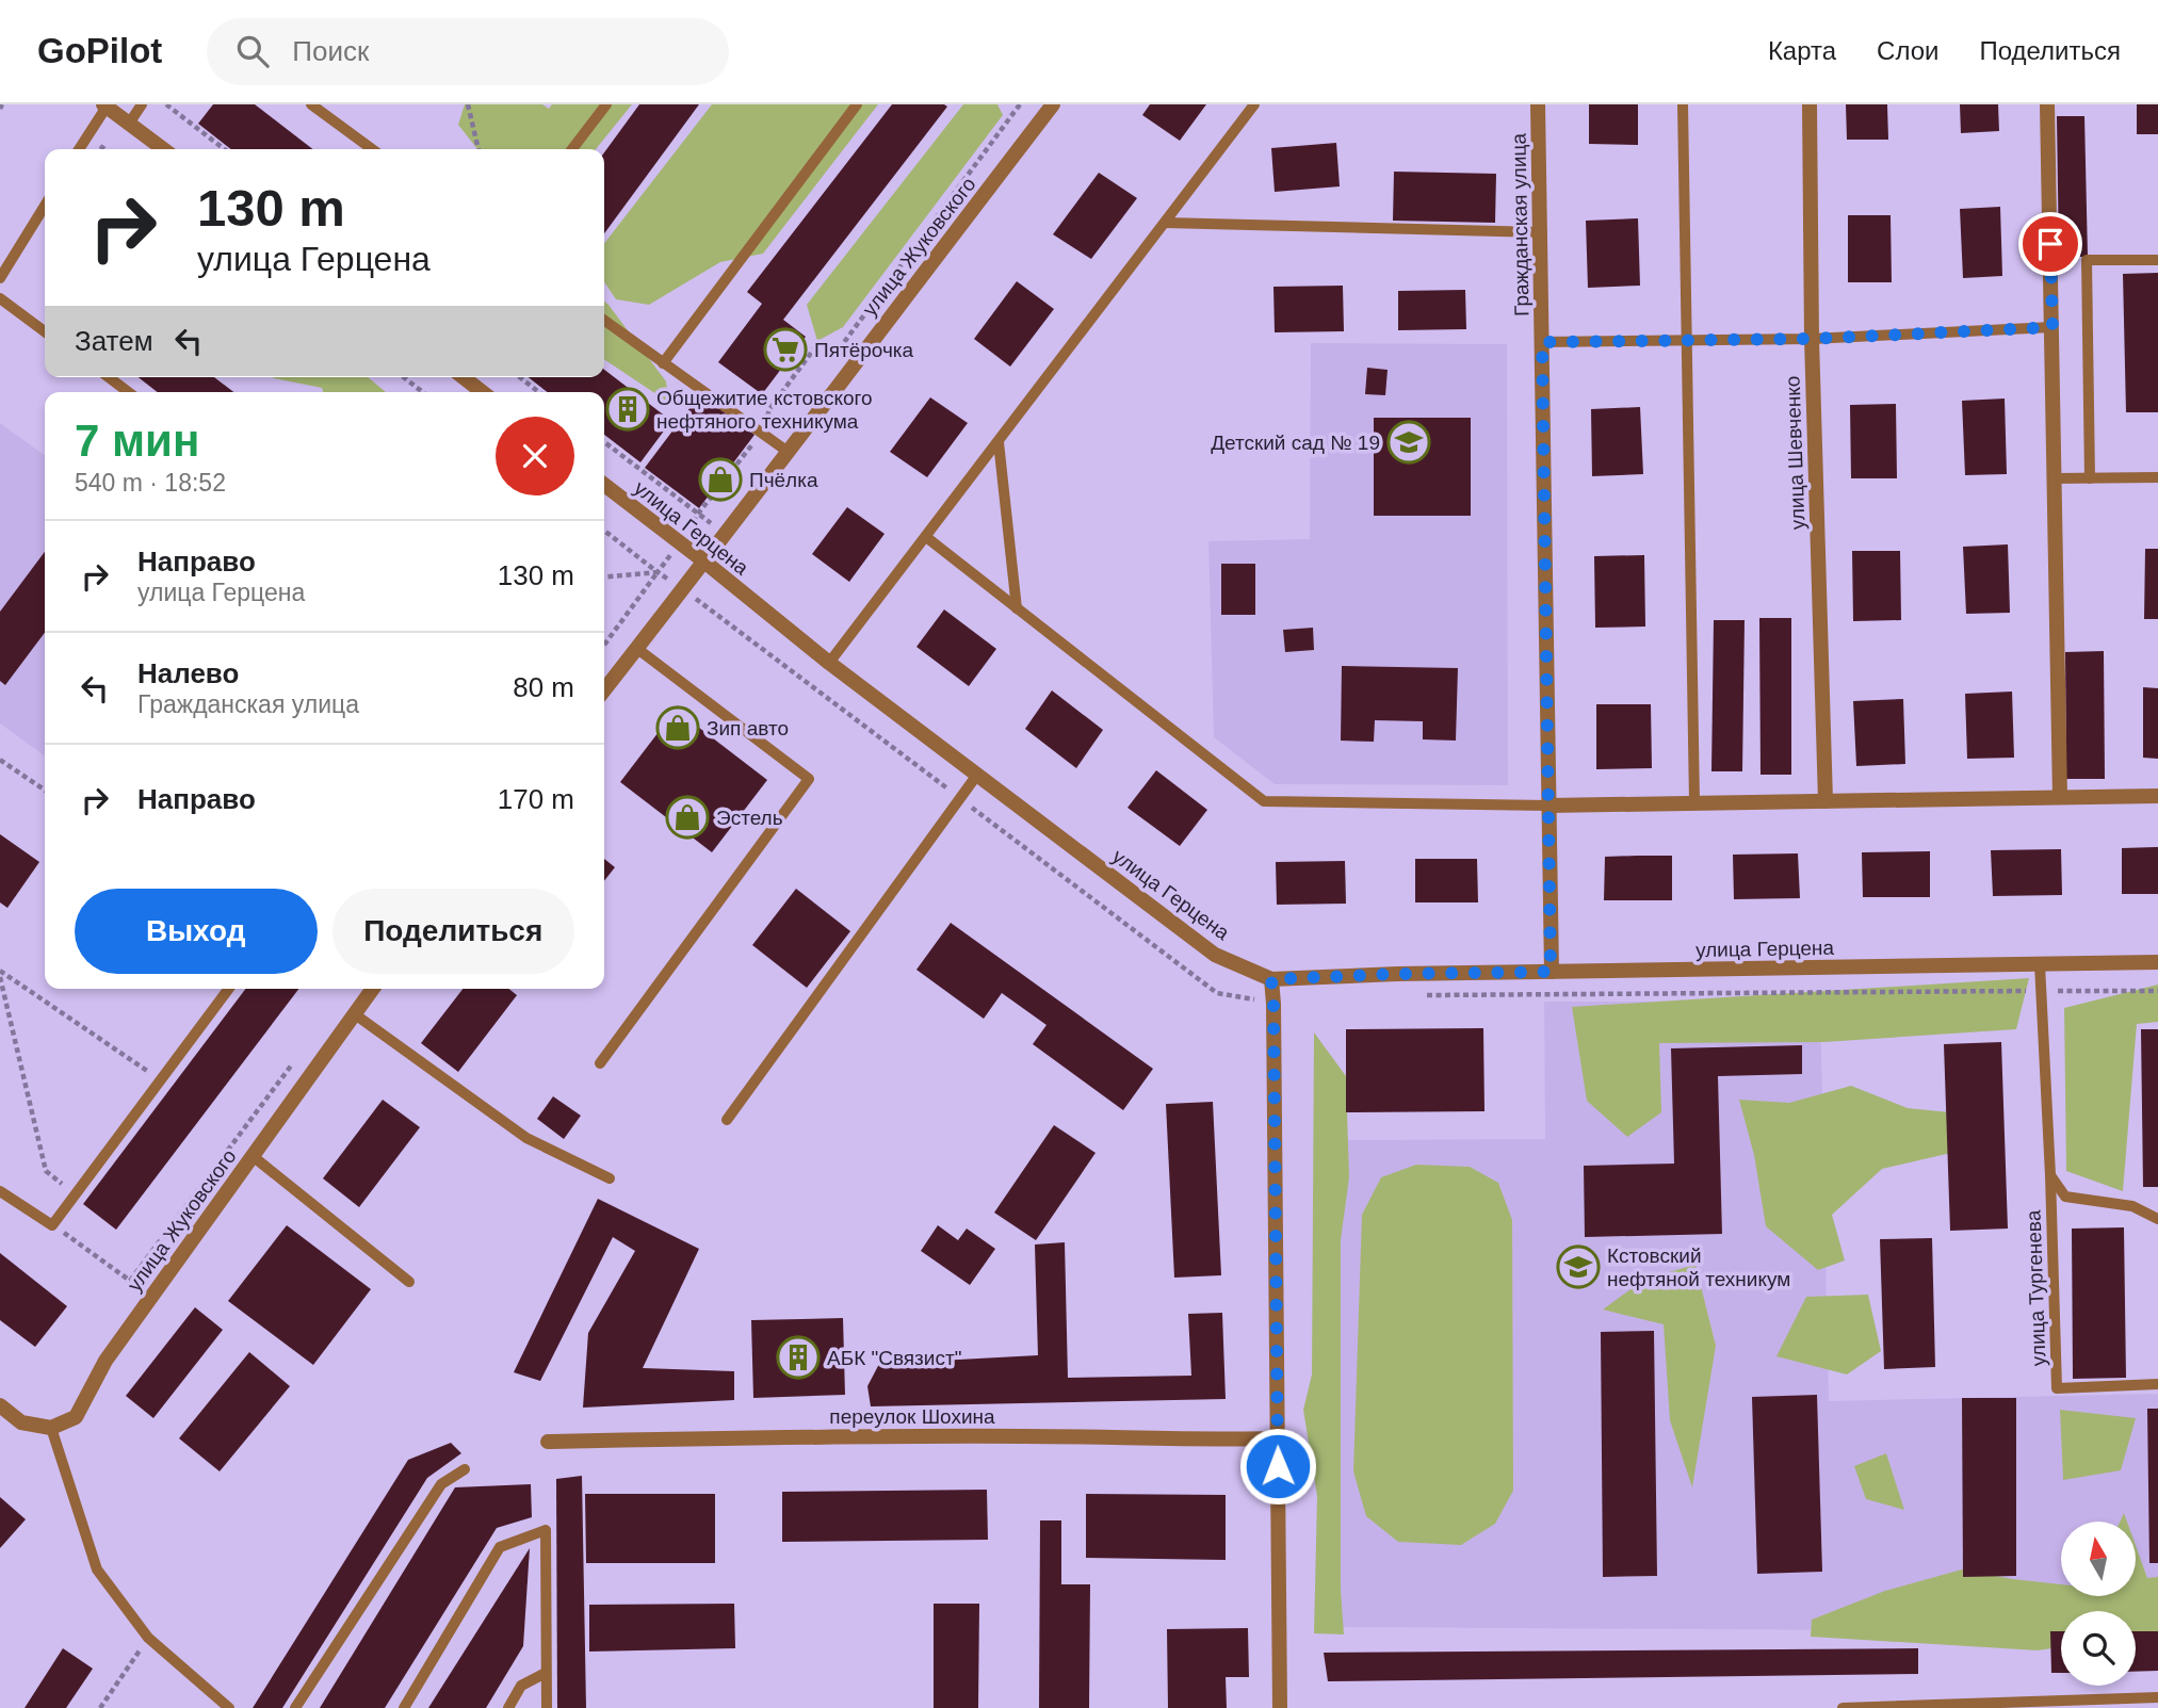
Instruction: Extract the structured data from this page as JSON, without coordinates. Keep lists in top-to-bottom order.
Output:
{
  "streets": {
    "street": [
      "Гражданская улица",
      "улица Жуковского",
      "улица Шевченко",
      "улица Герцена",
      "переулок Шохина"
    ],
    "lane": ["улица Тургенева"]
  },
  "crossings": [
    ["Гражданская улица", "улица Герцена"],
    ["улица Жуковского", "улица Герцена"],
    ["улица Герцена", "улица Тургенева"]
  ],
  "places": {
    "supermarket": ["Пятёрочка"],
    "building": ["Общежитие кстовского нефтяного техникума", "АБК \"Связист\""],
    "school or university": ["Детский сад № 19", "Кстовский нефтяной техникум"],
    "shop": ["Пчёлка", "Зип авто", "Эстель"]
  },
  "north": "top",
  "page": {
    "header": "GoPilot",
    "search": "Поиск",
    "nav": ["Карта", "Слои", "Поделиться"],
    "turn": ["130 m", "улица Герцена"],
    "then": "Затем",
    "heading": ["7 мин", "540 m · 18:52"],
    "list": [
      {
        "name": "Направо",
        "note": "улица Герцена",
        "value": "130 m"
      },
      {
        "name": "Налево",
        "note": "Гражданская улица",
        "value": "80 m"
      },
      {
        "name": "Направо",
        "value": "170 m"
      }
    ],
    "buttons": ["Выход", "Поделиться"]
  }
}
